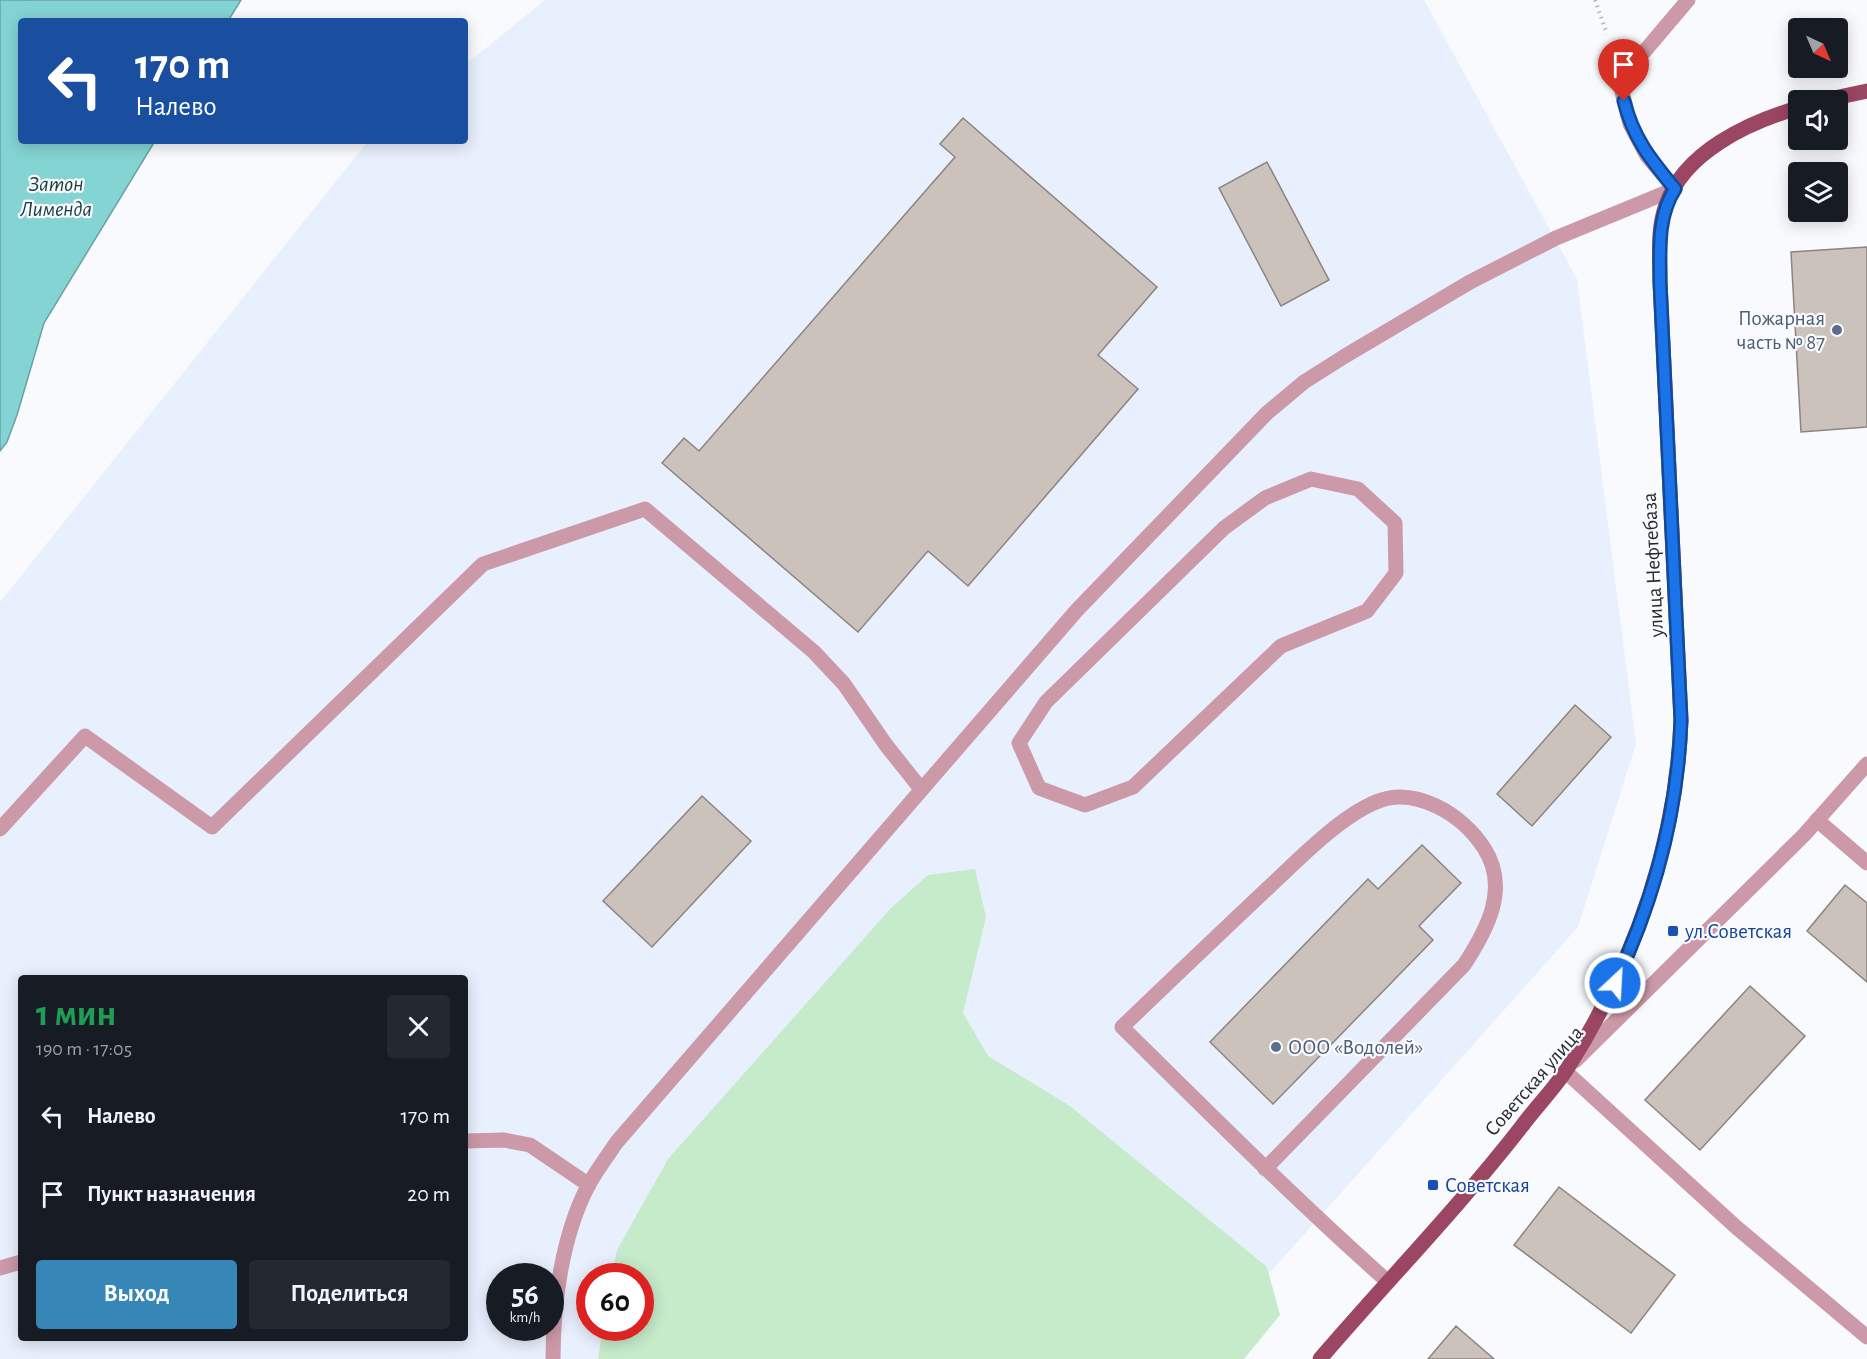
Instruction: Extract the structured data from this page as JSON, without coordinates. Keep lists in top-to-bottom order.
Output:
{
  "streets": {
    "main road": ["улица Нефтебаза", "Советская улица"]
  },
  "crossings": [
    ["улица Нефтебаза", "Советская улица"]
  ],
  "water": ["Затон Лименда"],
  "places": {
    "other": ["Пожарная часть № 87", "ООО «Водолей»"],
    "transit": ["ул.Советская", "Советская"]
  },
  "north": "bottom right",
  "page": {
    "turn": ["170 m", "Налево"],
    "heading": ["1 мин", "190 m · 17:05"],
    "list": [
      {
        "name": "Налево",
        "value": "170 m"
      },
      {
        "name": "Пункт назначения",
        "value": "20 m"
      }
    ],
    "buttons": ["Выход", "Поделиться"],
    "speed": "56 km/h",
    "limit": "60"
  }
}
